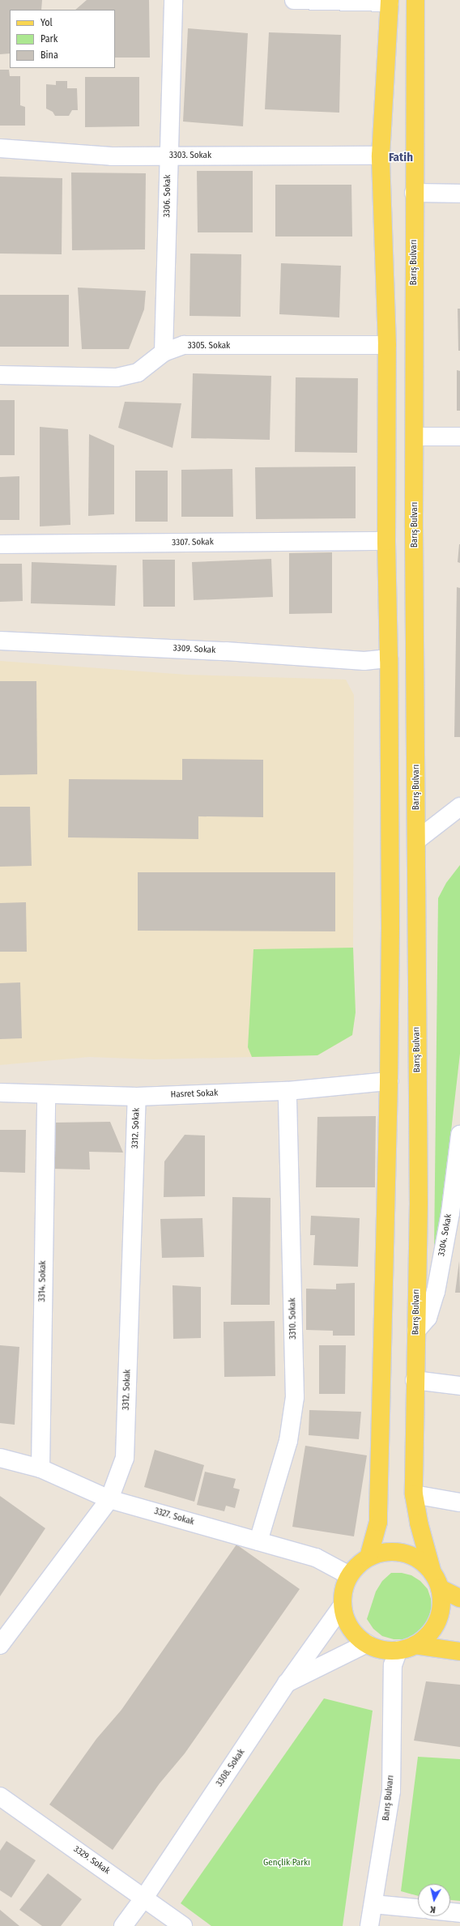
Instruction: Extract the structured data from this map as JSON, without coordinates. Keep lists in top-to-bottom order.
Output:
{
  "streets": {
    "main road": ["Barış Bulvarı"],
    "street": [
      "3303. Sokak",
      "3306. Sokak",
      "3305. Sokak",
      "3307. Sokak",
      "3309. Sokak",
      "Hasret Sokak",
      "3312. Sokak",
      "3304. Sokak",
      "3314. Sokak",
      "3310. Sokak",
      "3327. Sokak",
      "3308. Sokak",
      "3329. Sokak"
    ]
  },
  "crossings": [
    ["3303. Sokak", "3306. Sokak"],
    ["3306. Sokak", "3305. Sokak"],
    ["Barış Bulvarı", "3304. Sokak"],
    ["Barış Bulvarı", "3327. Sokak"],
    ["Barış Bulvarı", "3308. Sokak"],
    ["Hasret Sokak", "3312. Sokak"],
    ["Hasret Sokak", "3314. Sokak"],
    ["Hasret Sokak", "3310. Sokak"],
    ["3312. Sokak", "3327. Sokak"],
    ["3314. Sokak", "3327. Sokak"],
    ["3310. Sokak", "3327. Sokak"],
    ["3327. Sokak", "3308. Sokak"],
    ["3308. Sokak", "3329. Sokak"]
  ],
  "districts": ["Fatih"],
  "parks": ["Gençlik Parkı"],
  "legend": ["Yol", "Park", "Bina"],
  "north": "bottom"
}
